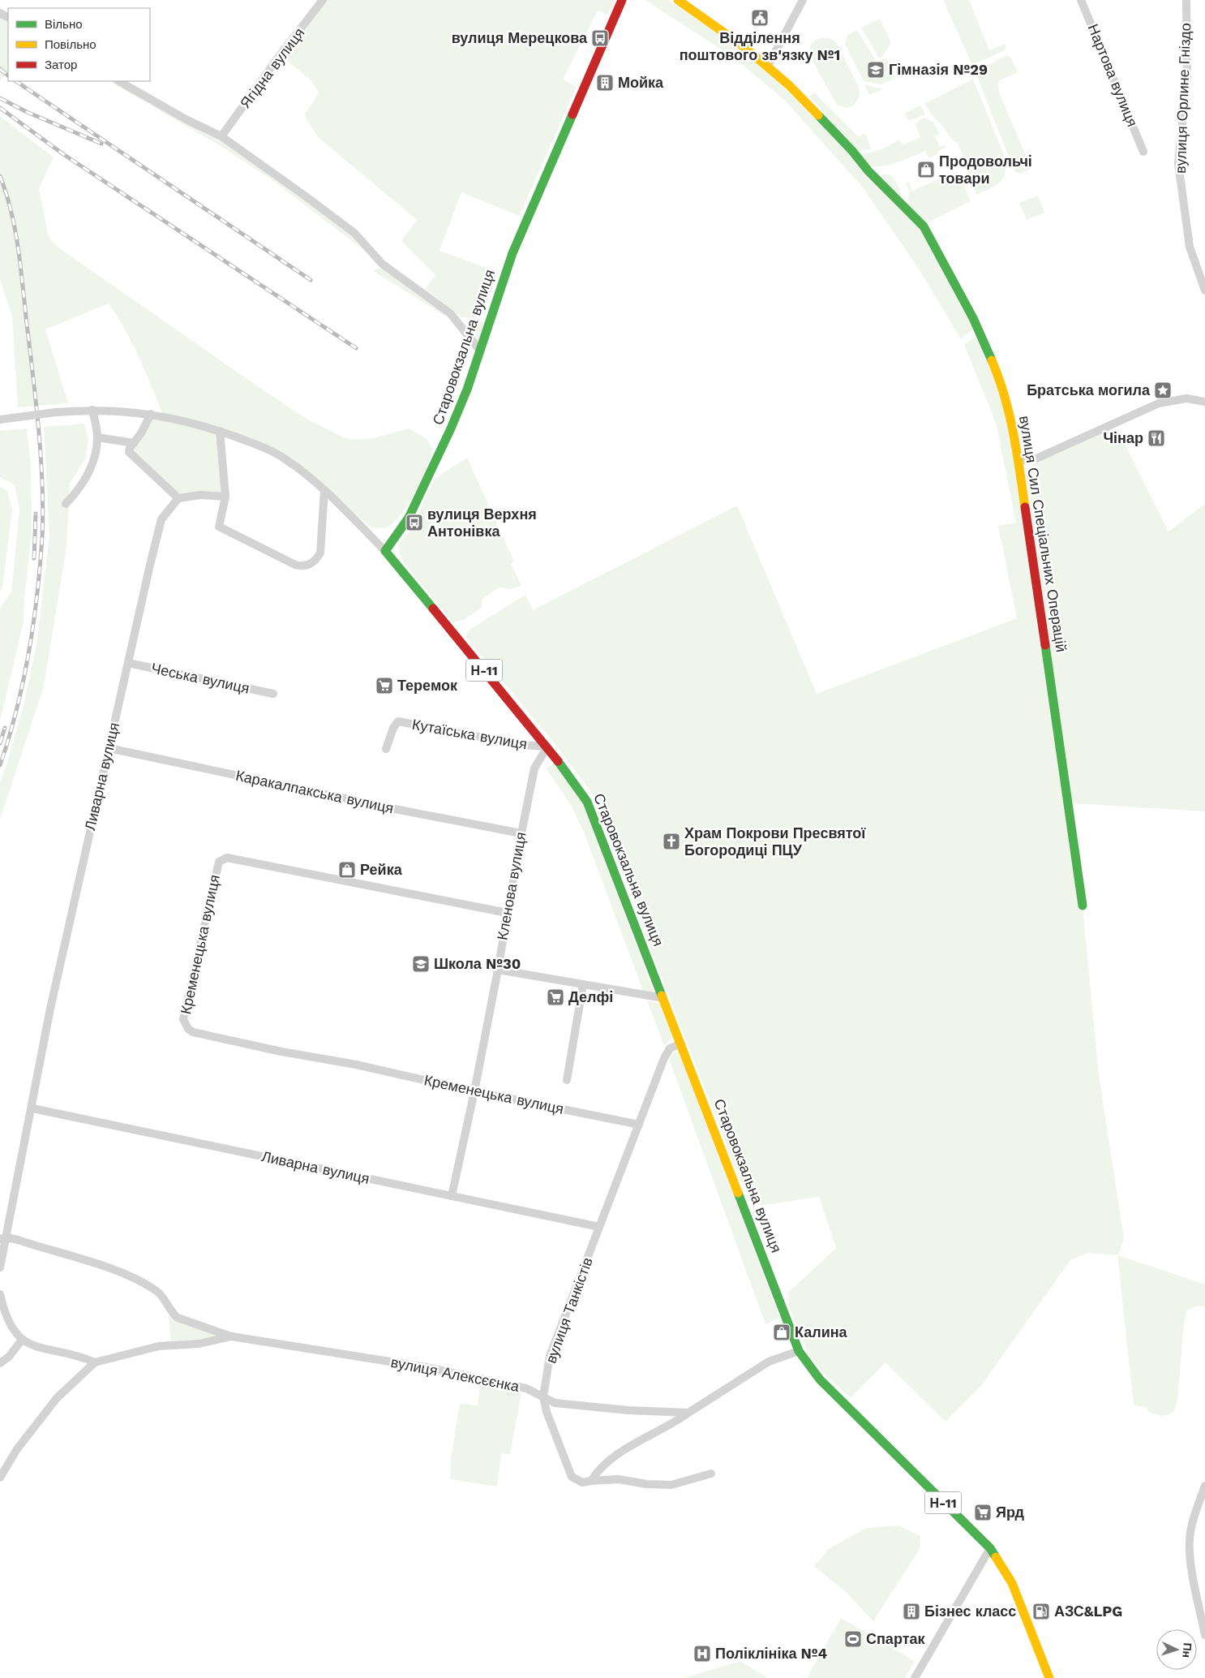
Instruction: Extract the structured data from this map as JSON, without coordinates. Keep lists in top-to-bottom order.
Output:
{
  "streets": {
    "main road": ["Старовокзальна вулиця", "вулиця Сил Спеціальних Операцій", "Н-11"],
    "street": [
      "Ягідна вулиця",
      "Нартова вулиця",
      "вулиця Орлине Гніздо",
      "Чеська вулиця",
      "Кутаїська вулиця",
      "Ливарна вулиця",
      "Каракалпакська вулиця",
      "Кленова вулиця",
      "Кременецька вулиця",
      "вулиця Танкістів",
      "вулиця Алексєєнка"
    ]
  },
  "crossings": [
    ["Старовокзальна вулиця", "Кутаїська вулиця"],
    ["Старовокзальна вулиця", "Кленова вулиця"],
    ["Старовокзальна вулиця", "вулиця Танкістів"],
    ["Чеська вулиця", "Ливарна вулиця"],
    ["Кутаїська вулиця", "Кленова вулиця"],
    ["Ливарна вулиця", "Каракалпакська вулиця"],
    ["Ливарна вулиця", "Кленова вулиця"],
    ["Ливарна вулиця", "вулиця Танкістів"],
    ["Каракалпакська вулиця", "Кленова вулиця"],
    ["Кленова вулиця", "Кременецька вулиця"],
    ["Кременецька вулиця", "вулиця Танкістів"],
    ["вулиця Танкістів", "вулиця Алексєєнка"]
  ],
  "places": {
    "public building": ["Відділення поштового зв'язку №1"],
    "bus stop": ["вулиця Мерецкова", "вулиця Верхня Антонівка"],
    "school or university": ["Гімназія №29", "Школа №30"],
    "building": ["Мойка", "Бізнес класс"],
    "shop": ["Продовольчі товари", "Рейка", "Калина"],
    "place": ["Братська могила"],
    "restaurant": ["Чінар"],
    "supermarket": ["Теремок", "Делфі", "Ярд"],
    "church": ["Храм Покрови Пресвятої Богородиці ПЦУ"],
    "fuel station": ["АЗС&LPG"],
    "sports": ["Спартак"],
    "hospital": ["Поліклініка №4"]
  },
  "legend": ["Вільно", "Повільно", "Затор"],
  "north": "right"
}
